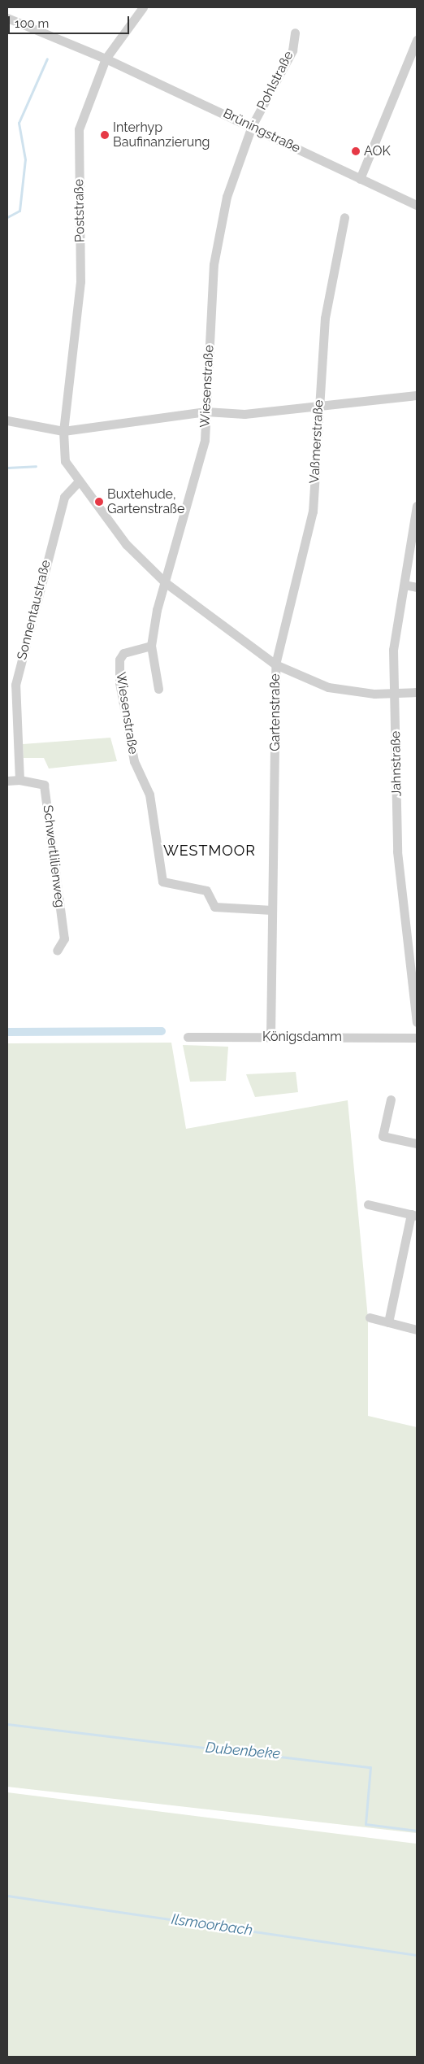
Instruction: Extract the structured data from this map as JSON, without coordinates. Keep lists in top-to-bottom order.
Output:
{
  "streets": {
    "street": [
      "Pohlstraße",
      "Brüningstraße",
      "Poststraße",
      "Wiesenstraße",
      "Vaßmerstraße",
      "Sonnentaustraße",
      "Gartenstraße",
      "Jahnstraße",
      "Schwertlilienweg",
      "Königsdamm"
    ]
  },
  "crossings": [
    ["Pohlstraße", "Brüningstraße"],
    ["Pohlstraße", "Wiesenstraße"],
    ["Brüningstraße", "Poststraße"],
    ["Brüningstraße", "Wiesenstraße"],
    ["Poststraße", "Gartenstraße"],
    ["Wiesenstraße", "Gartenstraße"],
    ["Vaßmerstraße", "Gartenstraße"],
    ["Sonnentaustraße", "Gartenstraße"],
    ["Sonnentaustraße", "Schwertlilienweg"],
    ["Gartenstraße", "Königsdamm"]
  ],
  "districts": ["WESTMOOR"],
  "water": ["Dubenbeke", "Ilsmoorbach"],
  "places": ["Interhyp Baufinanzierung", "AOK", "Buxtehude, Gartenstraße"],
  "scale_bar": "100 m"
}
